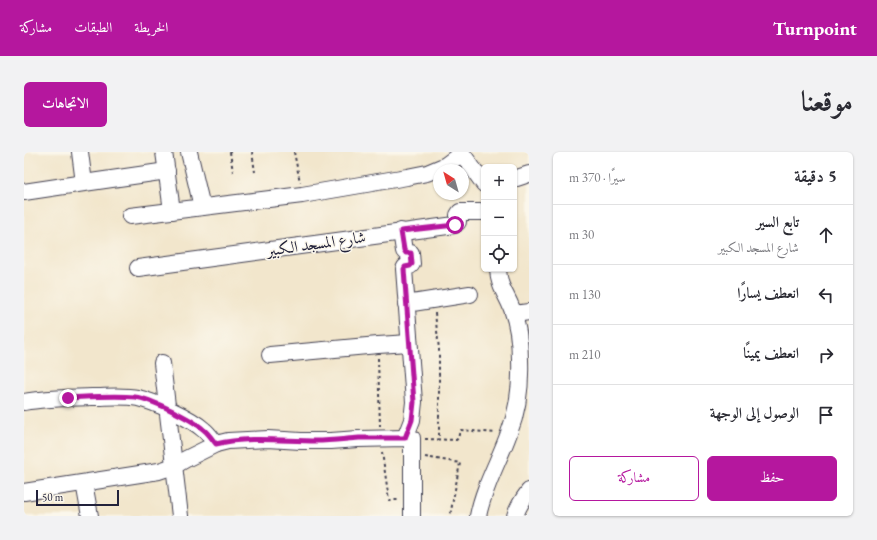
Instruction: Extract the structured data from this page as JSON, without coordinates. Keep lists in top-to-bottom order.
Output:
{
  "streets": {
    "street": ["شارع المسجد الكبير"]
  },
  "scale_bar": "50 m",
  "north": "top left",
  "page": {
    "header": "Turnpoint",
    "nav": ["الخريطة", "الطبقات", "مشاركة"],
    "title": "موقعنا",
    "buttons": [
      "الاتجاهات",
      ["حفظ", "مشاركة"]
    ],
    "heading": ["5 دقيقة", "سيرًا · 370 m"],
    "map_buttons": ["+", "−"],
    "list": [
      ["تابع السير", "شارع المسجد الكبير", "30 m"],
      ["انعطف يسارًا", "130 m"],
      ["انعطف يمينًا", "210 m"],
      "الوصول إلى الوجهة"
    ],
    "scale": "50 m"
  }
}
